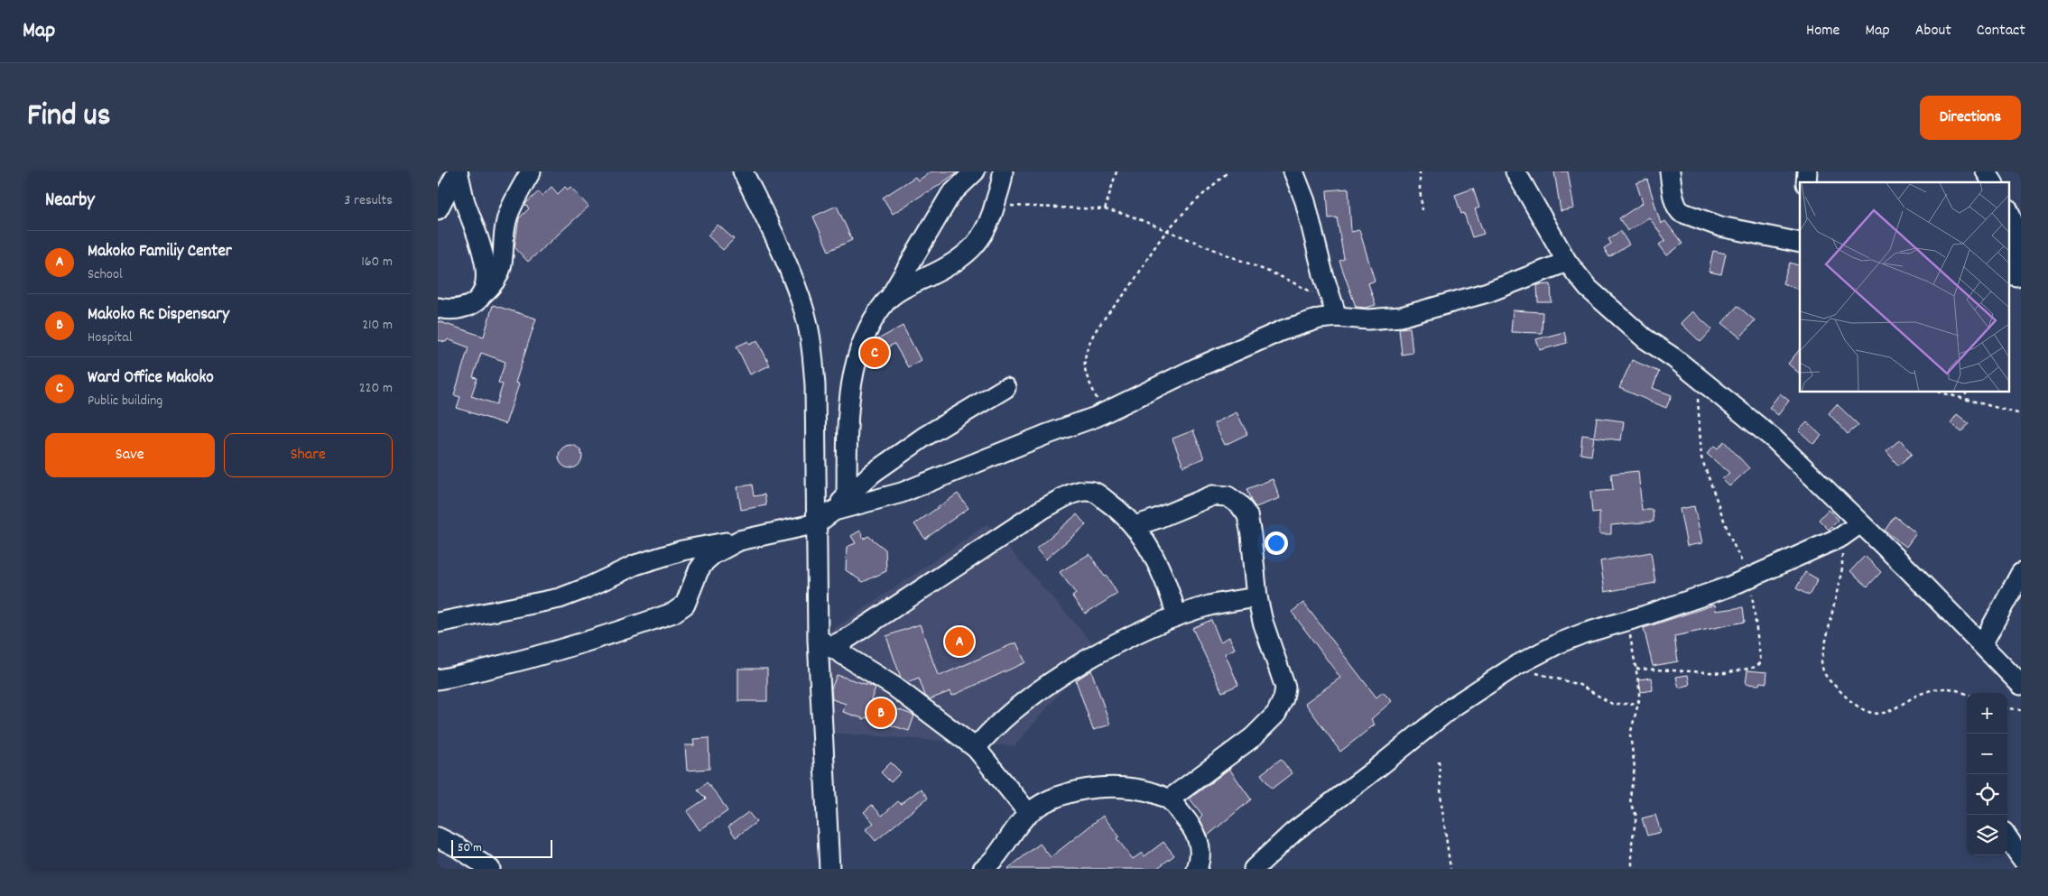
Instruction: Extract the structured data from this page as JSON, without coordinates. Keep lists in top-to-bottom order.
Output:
{
  "scale_bar": "50 m",
  "page": {
    "header": "Map",
    "nav": [
      "Home",
      "Map",
      "About",
      "Contact"
    ],
    "title": "Find us",
    "buttons": [
      "Directions",
      ["Save", "Share"]
    ],
    "heading": ["Nearby", "3 results"],
    "list": [
      {
        "mark": "A",
        "name": "Makoko Familiy Center",
        "note": "School",
        "value": "160 m"
      },
      {
        "mark": "B",
        "name": "Makoko Rc Dispensary",
        "note": "Hospital",
        "value": "210 m"
      },
      {
        "mark": "C",
        "name": "Ward Office Makoko",
        "note": "Public building",
        "value": "220 m"
      }
    ],
    "pins": ["C", "A", "B"],
    "map_buttons": ["+", "−"],
    "scale": "50 m"
  }
}
